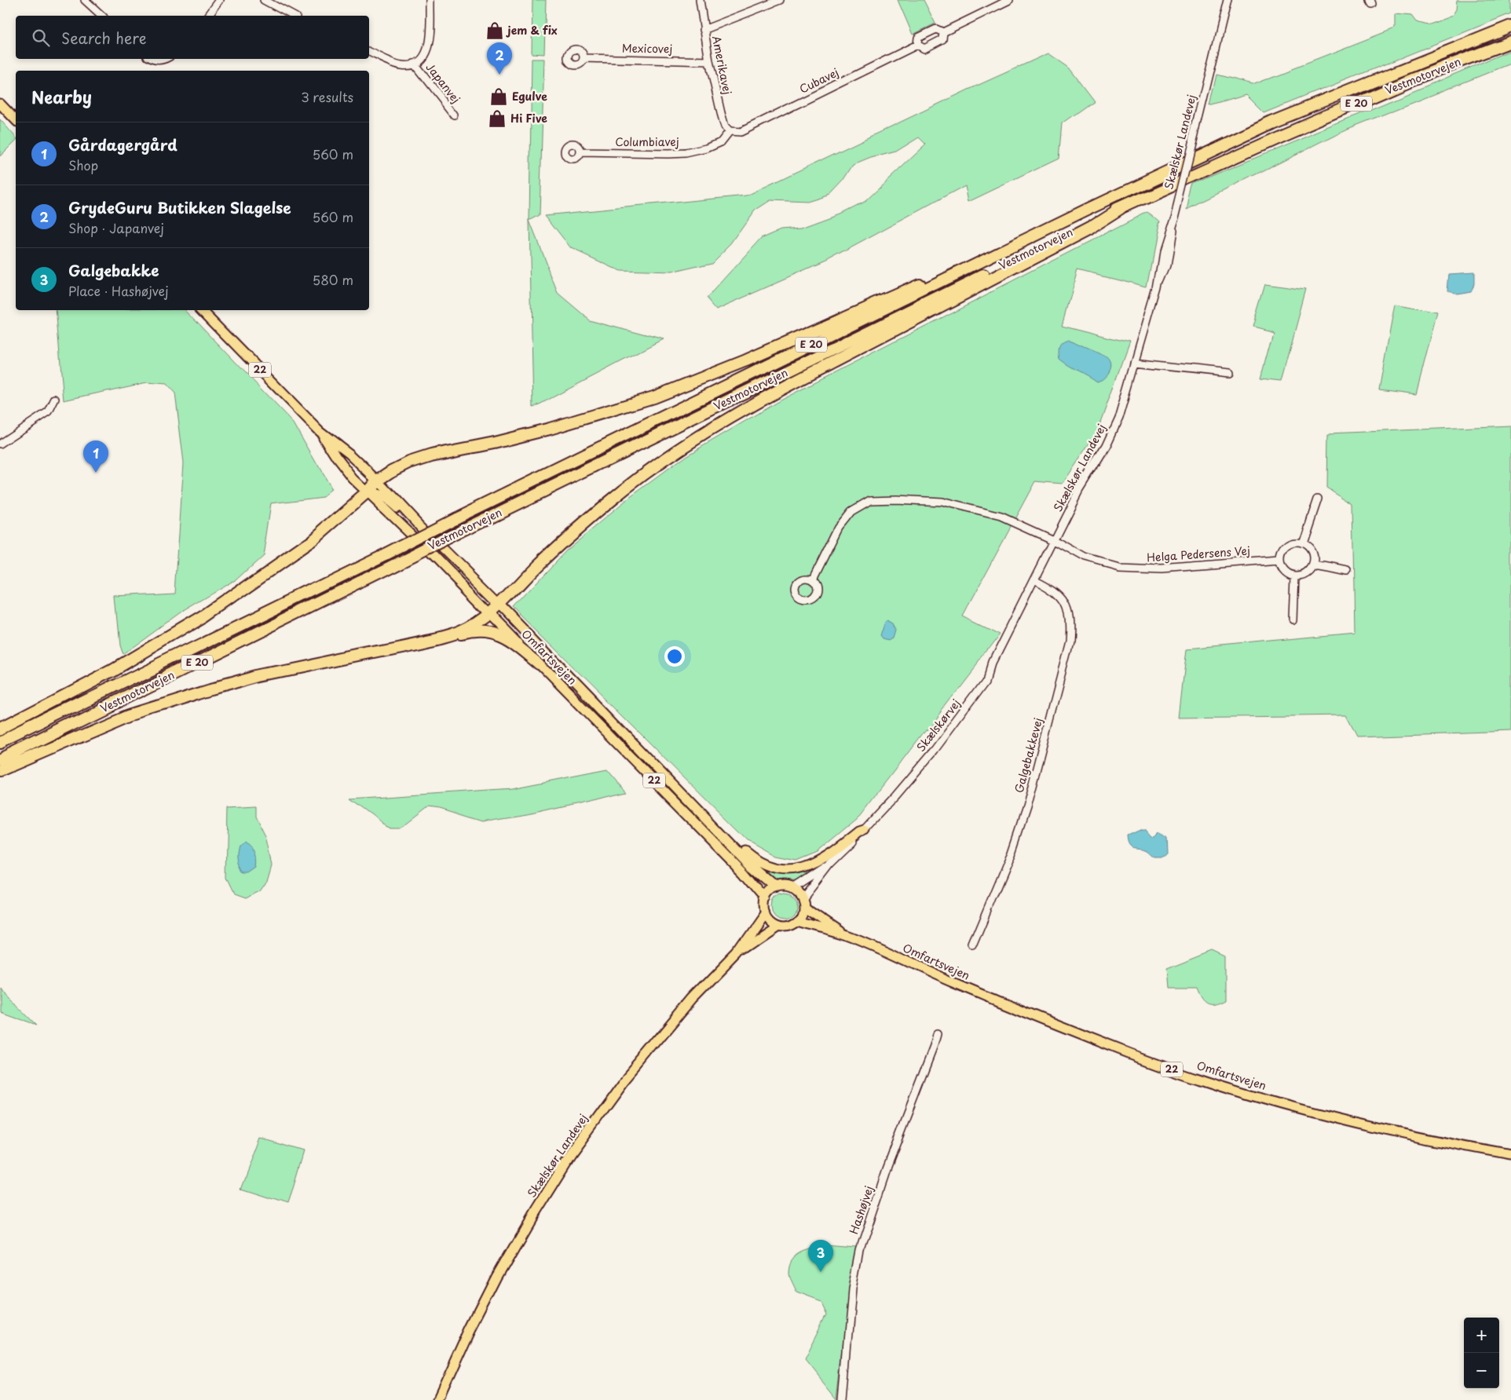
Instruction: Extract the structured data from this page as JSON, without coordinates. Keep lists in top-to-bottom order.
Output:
{
  "streets": {
    "highway": ["Vestmotorvejen", "E 20"],
    "main road": ["Skælskør Landevej", "22", "Omfartsvejen"],
    "street": [
      "Mexicovej",
      "Amerikavej",
      "Cubavej",
      "Japanvej",
      "Columbiavej",
      "Helga Pedersens Vej",
      "Skælskørvej",
      "Galgebakkevej",
      "Hashøjvej"
    ]
  },
  "crossings": [
    ["Mexicovej", "Amerikavej"],
    ["Amerikavej", "Cubavej"],
    ["Amerikavej", "Columbiavej"],
    ["Cubavej", "Columbiavej"],
    ["Skælskør Landevej", "22"],
    ["Skælskør Landevej", "Helga Pedersens Vej"],
    ["Skælskør Landevej", "Omfartsvejen"],
    ["Skælskør Landevej", "Skælskørvej"],
    ["Skælskør Landevej", "Galgebakkevej"],
    ["22", "Omfartsvejen"],
    ["22", "Skælskørvej"],
    ["Omfartsvejen", "Skælskørvej"],
    ["Skælskørvej", "Galgebakkevej"]
  ],
  "places": {
    "shop": ["jem & fix", "Egulve", "Hi Five"]
  },
  "page": {
    "search": "Search here",
    "pins": ["2", "1", "3"],
    "heading": ["Nearby", "3 results"],
    "list": [
      {
        "mark": "1",
        "name": "Gårdagergård",
        "note": "Shop",
        "value": "560 m"
      },
      {
        "mark": "2",
        "name": "GrydeGuru Butikken Slagelse",
        "note": "Shop · Japanvej",
        "value": "560 m"
      },
      {
        "mark": "3",
        "name": "Galgebakke",
        "note": "Place · Hashøjvej",
        "value": "580 m"
      }
    ],
    "map_buttons": ["+", "−"]
  }
}
